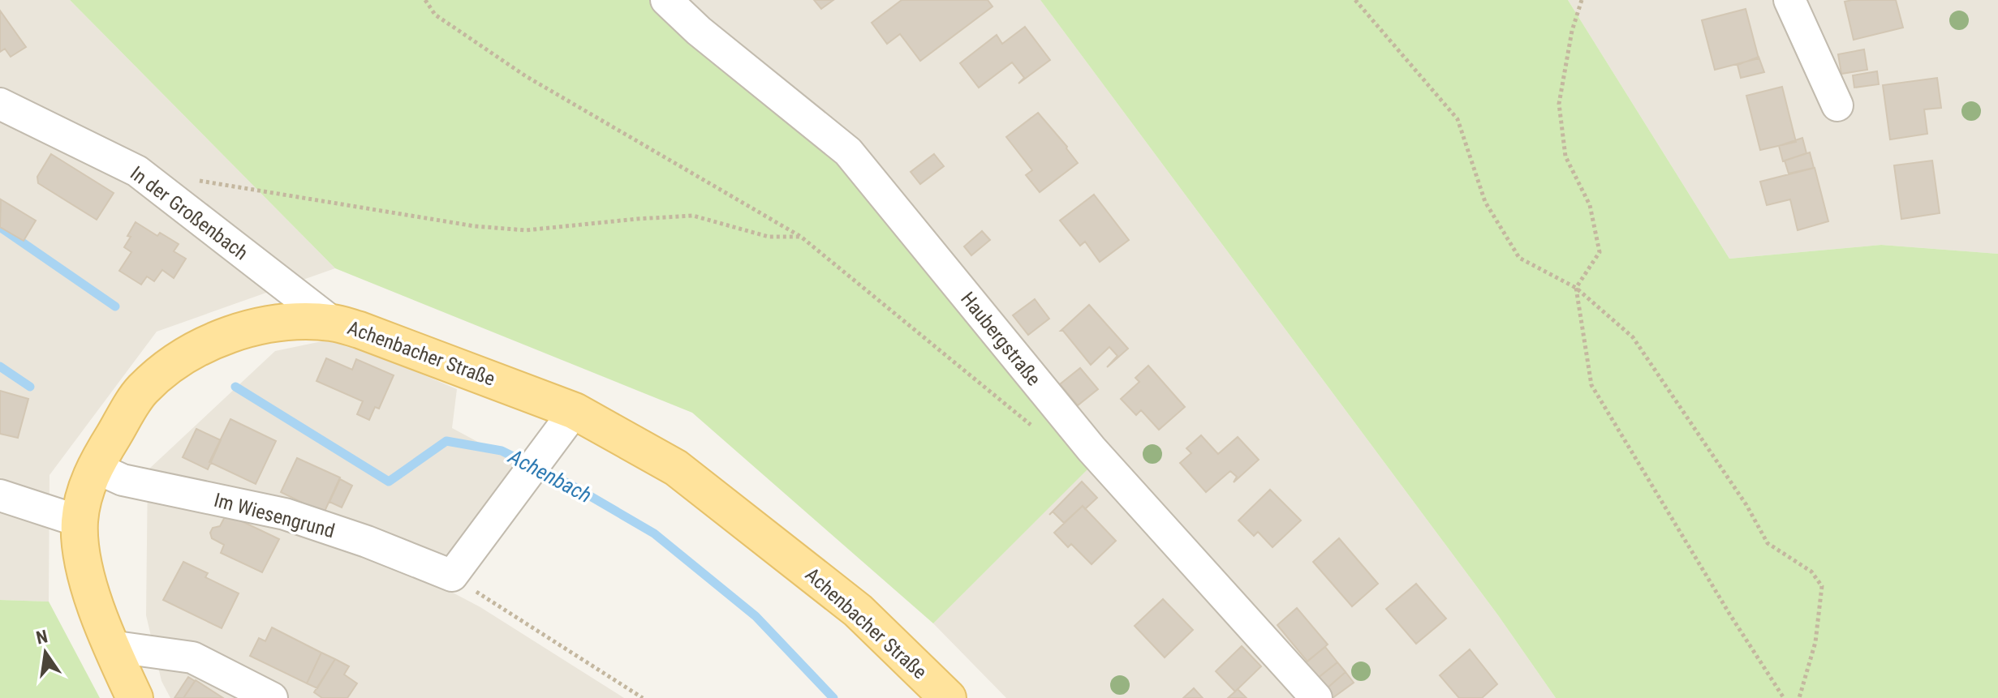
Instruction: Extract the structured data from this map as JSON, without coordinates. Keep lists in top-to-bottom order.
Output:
{
  "streets": {
    "main road": ["Achenbacher Straße"],
    "street": ["In der Großenbach", "Haubergstraße", "Im Wiesengrund"]
  },
  "crossings": [
    ["In der Großenbach", "Achenbacher Straße"],
    ["Achenbacher Straße", "Im Wiesengrund"]
  ],
  "water": ["Achenbach"],
  "north": "top"
}
